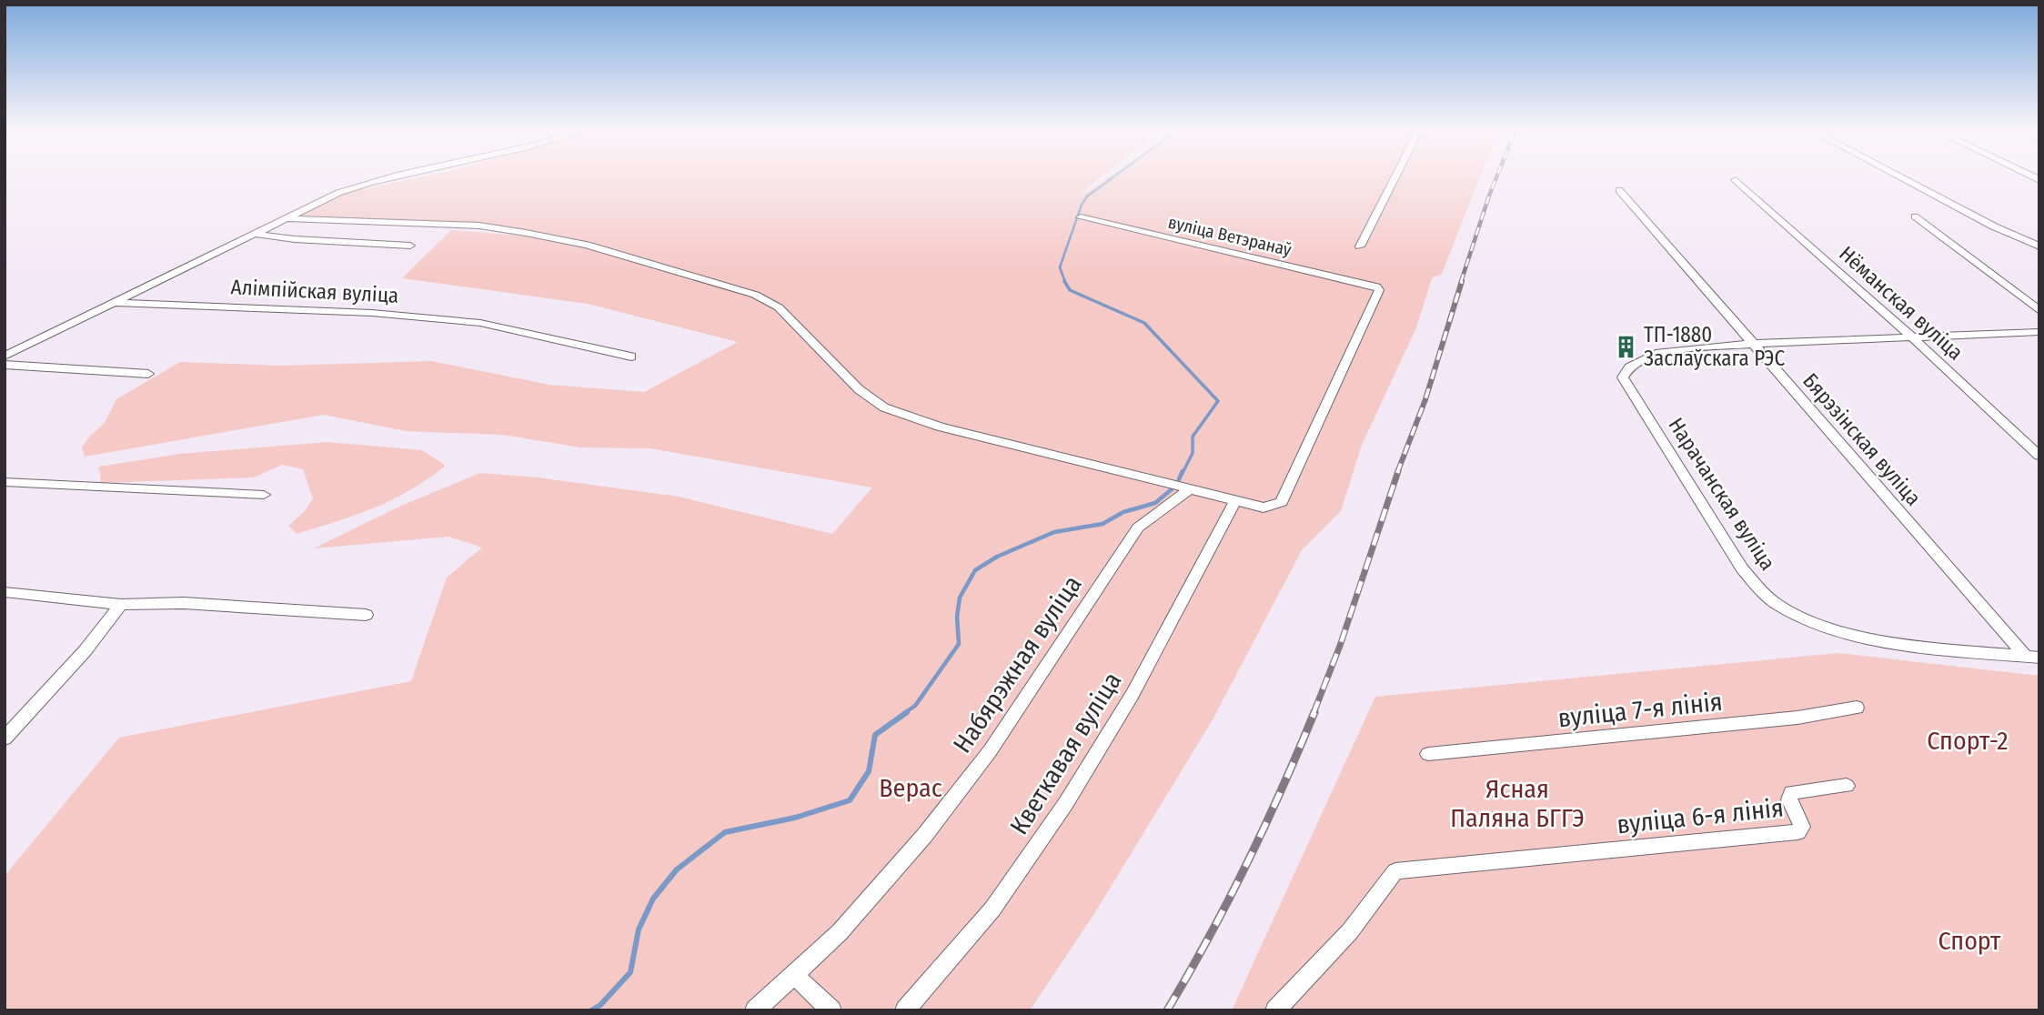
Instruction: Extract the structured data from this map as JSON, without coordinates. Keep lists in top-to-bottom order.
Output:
{
  "streets": {
    "street": [
      "вуліца Ветэранаў",
      "Алімпійская вуліца",
      "Нёманская вуліца",
      "Бярэзінская вуліца",
      "Нарачанская вуліца",
      "Набярэжная вуліца",
      "вуліца 7-я лінія",
      "Кветкавая вуліца",
      "вуліца 6-я лінія"
    ]
  },
  "crossings": [
    ["вуліца Ветэранаў", "Кветкавая вуліца"],
    ["Бярэзінская вуліца", "Нарачанская вуліца"]
  ],
  "parks": [
    "Спорт-2",
    "Верас",
    "Ясная Паляна БГГЭ",
    "Спорт"
  ],
  "places": {
    "building": ["ТП-1880 Заслаўскага РЭС"]
  }
}
